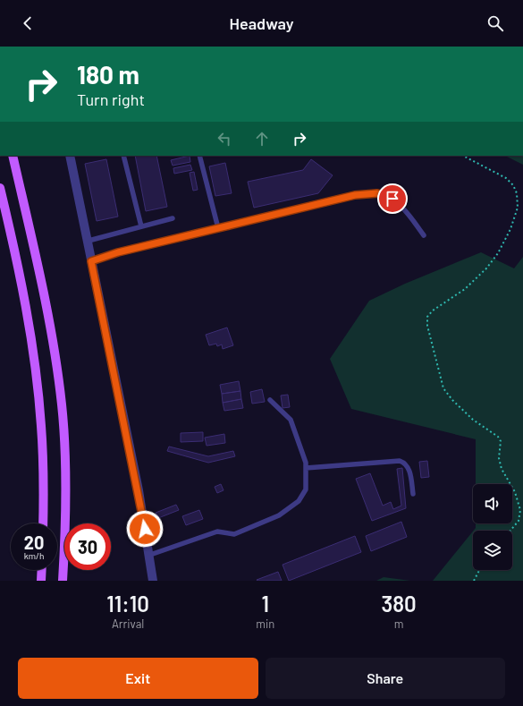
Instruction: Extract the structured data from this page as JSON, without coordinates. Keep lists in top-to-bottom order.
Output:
{
  "page": {
    "header": "Headway",
    "turn": ["180 m", "Turn right"],
    "speed": "20 km/h",
    "limit": "30",
    "eta": [
      "11:10",
      "Arrival",
      "1",
      "min",
      "380",
      "m"
    ],
    "buttons": ["Exit", "Share"]
  }
}
